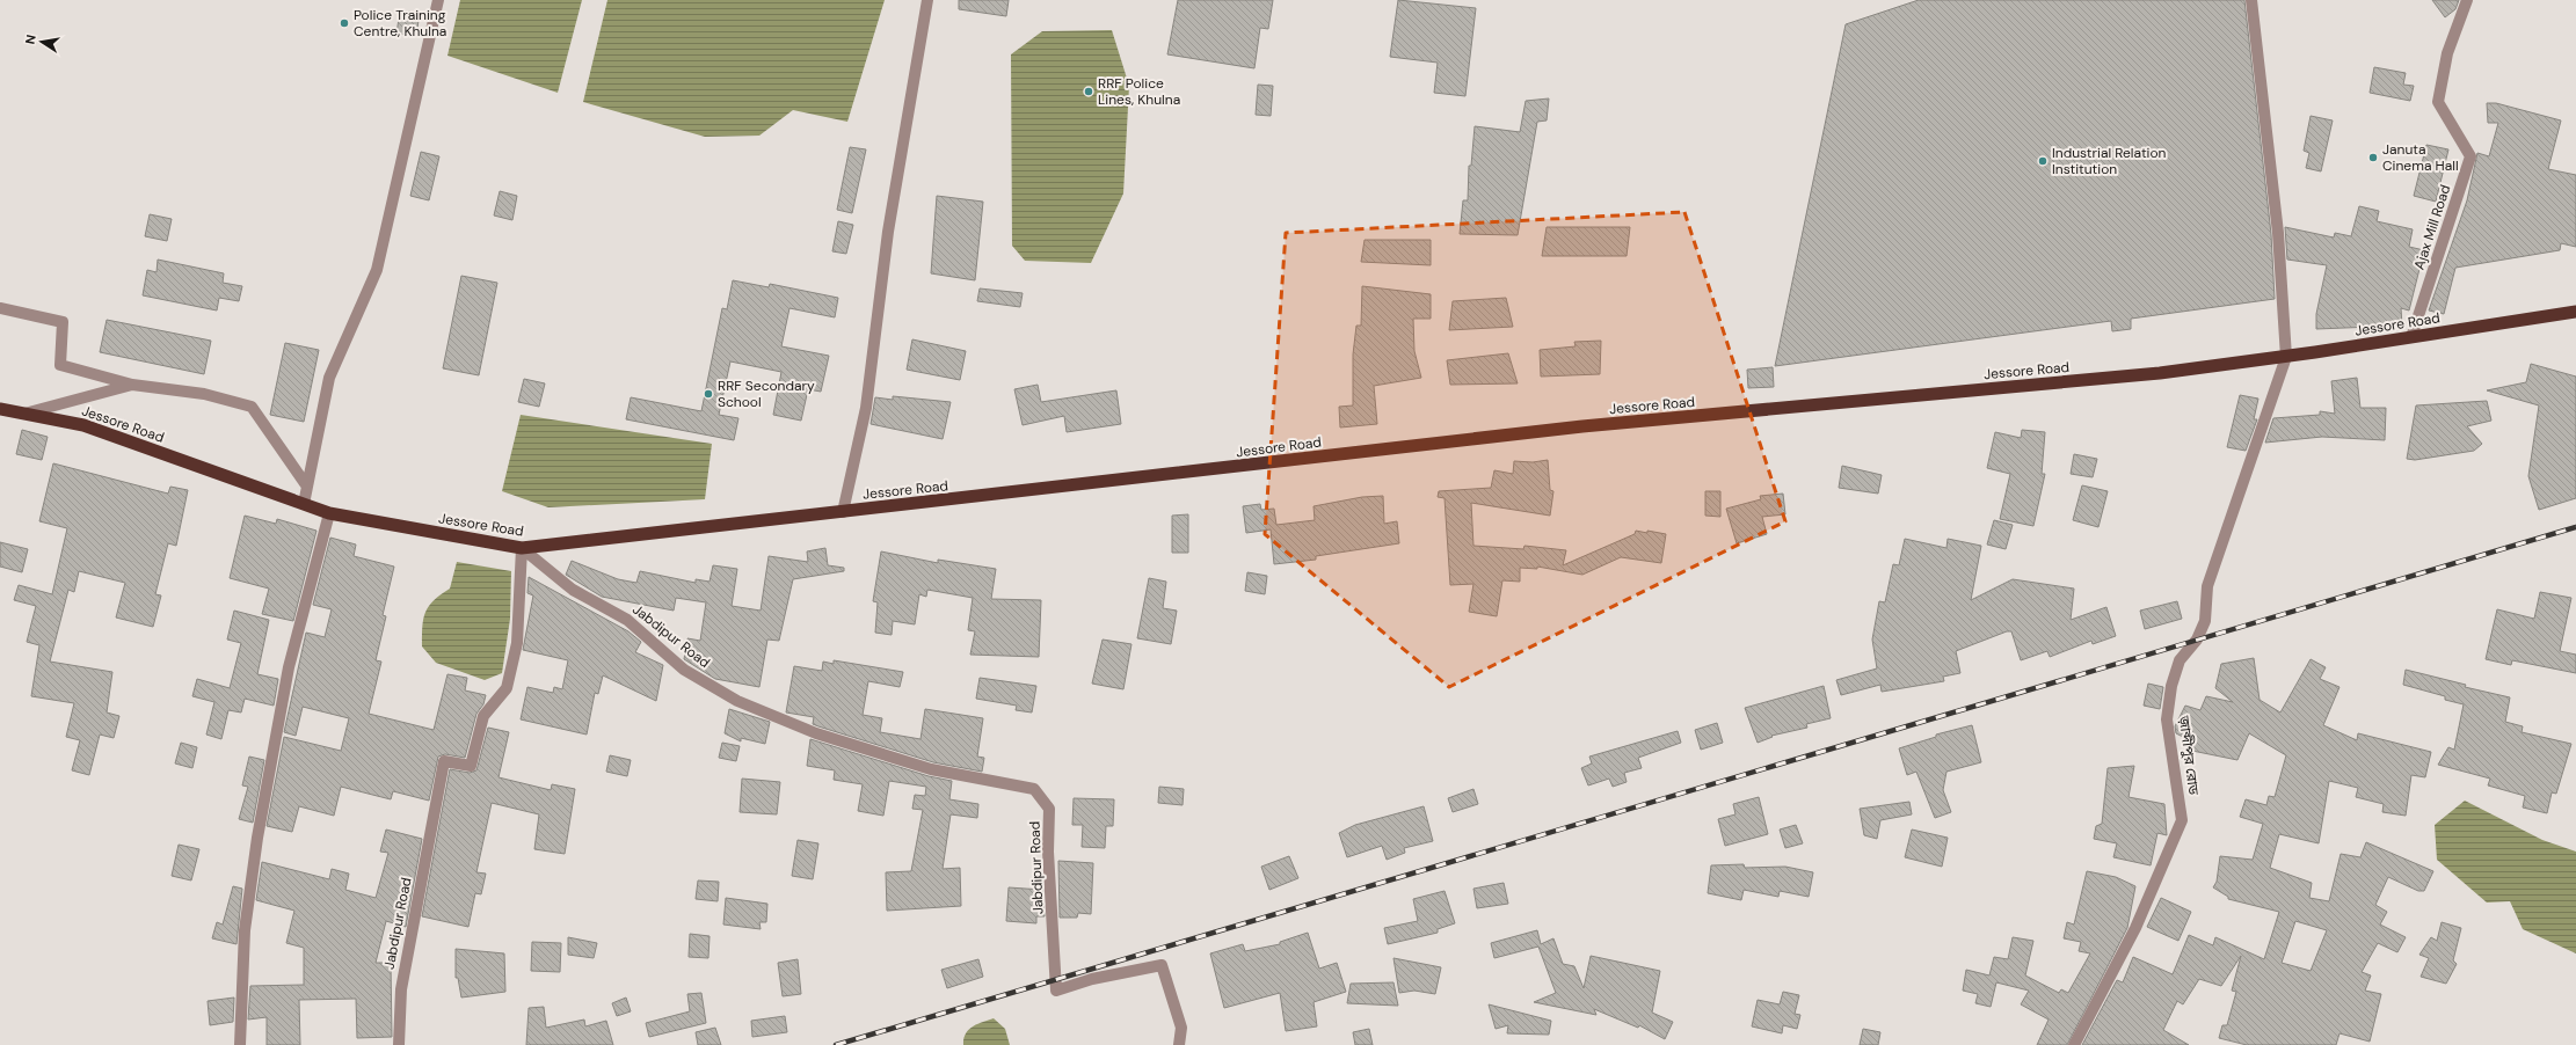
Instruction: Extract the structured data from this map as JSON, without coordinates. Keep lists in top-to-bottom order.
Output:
{
  "streets": {
    "highway": ["Jessore Road"],
    "street": ["Ajax Mill Road", "Jabdipur Road", "জ়াব্দীপুর রোড"]
  },
  "crossings": [
    ["Ajax Mill Road", "Jessore Road"],
    ["Jessore Road", "Jabdipur Road"],
    ["Jessore Road", "জ়াব্দীপুর রোড"]
  ],
  "places": [
    "Police Training Centre, Khulna",
    "RRF Police Lines, Khulna",
    "Januta Cinema Hall",
    "Industrial Relation Institution",
    "RRF Secondary School"
  ],
  "north": "left"
}
